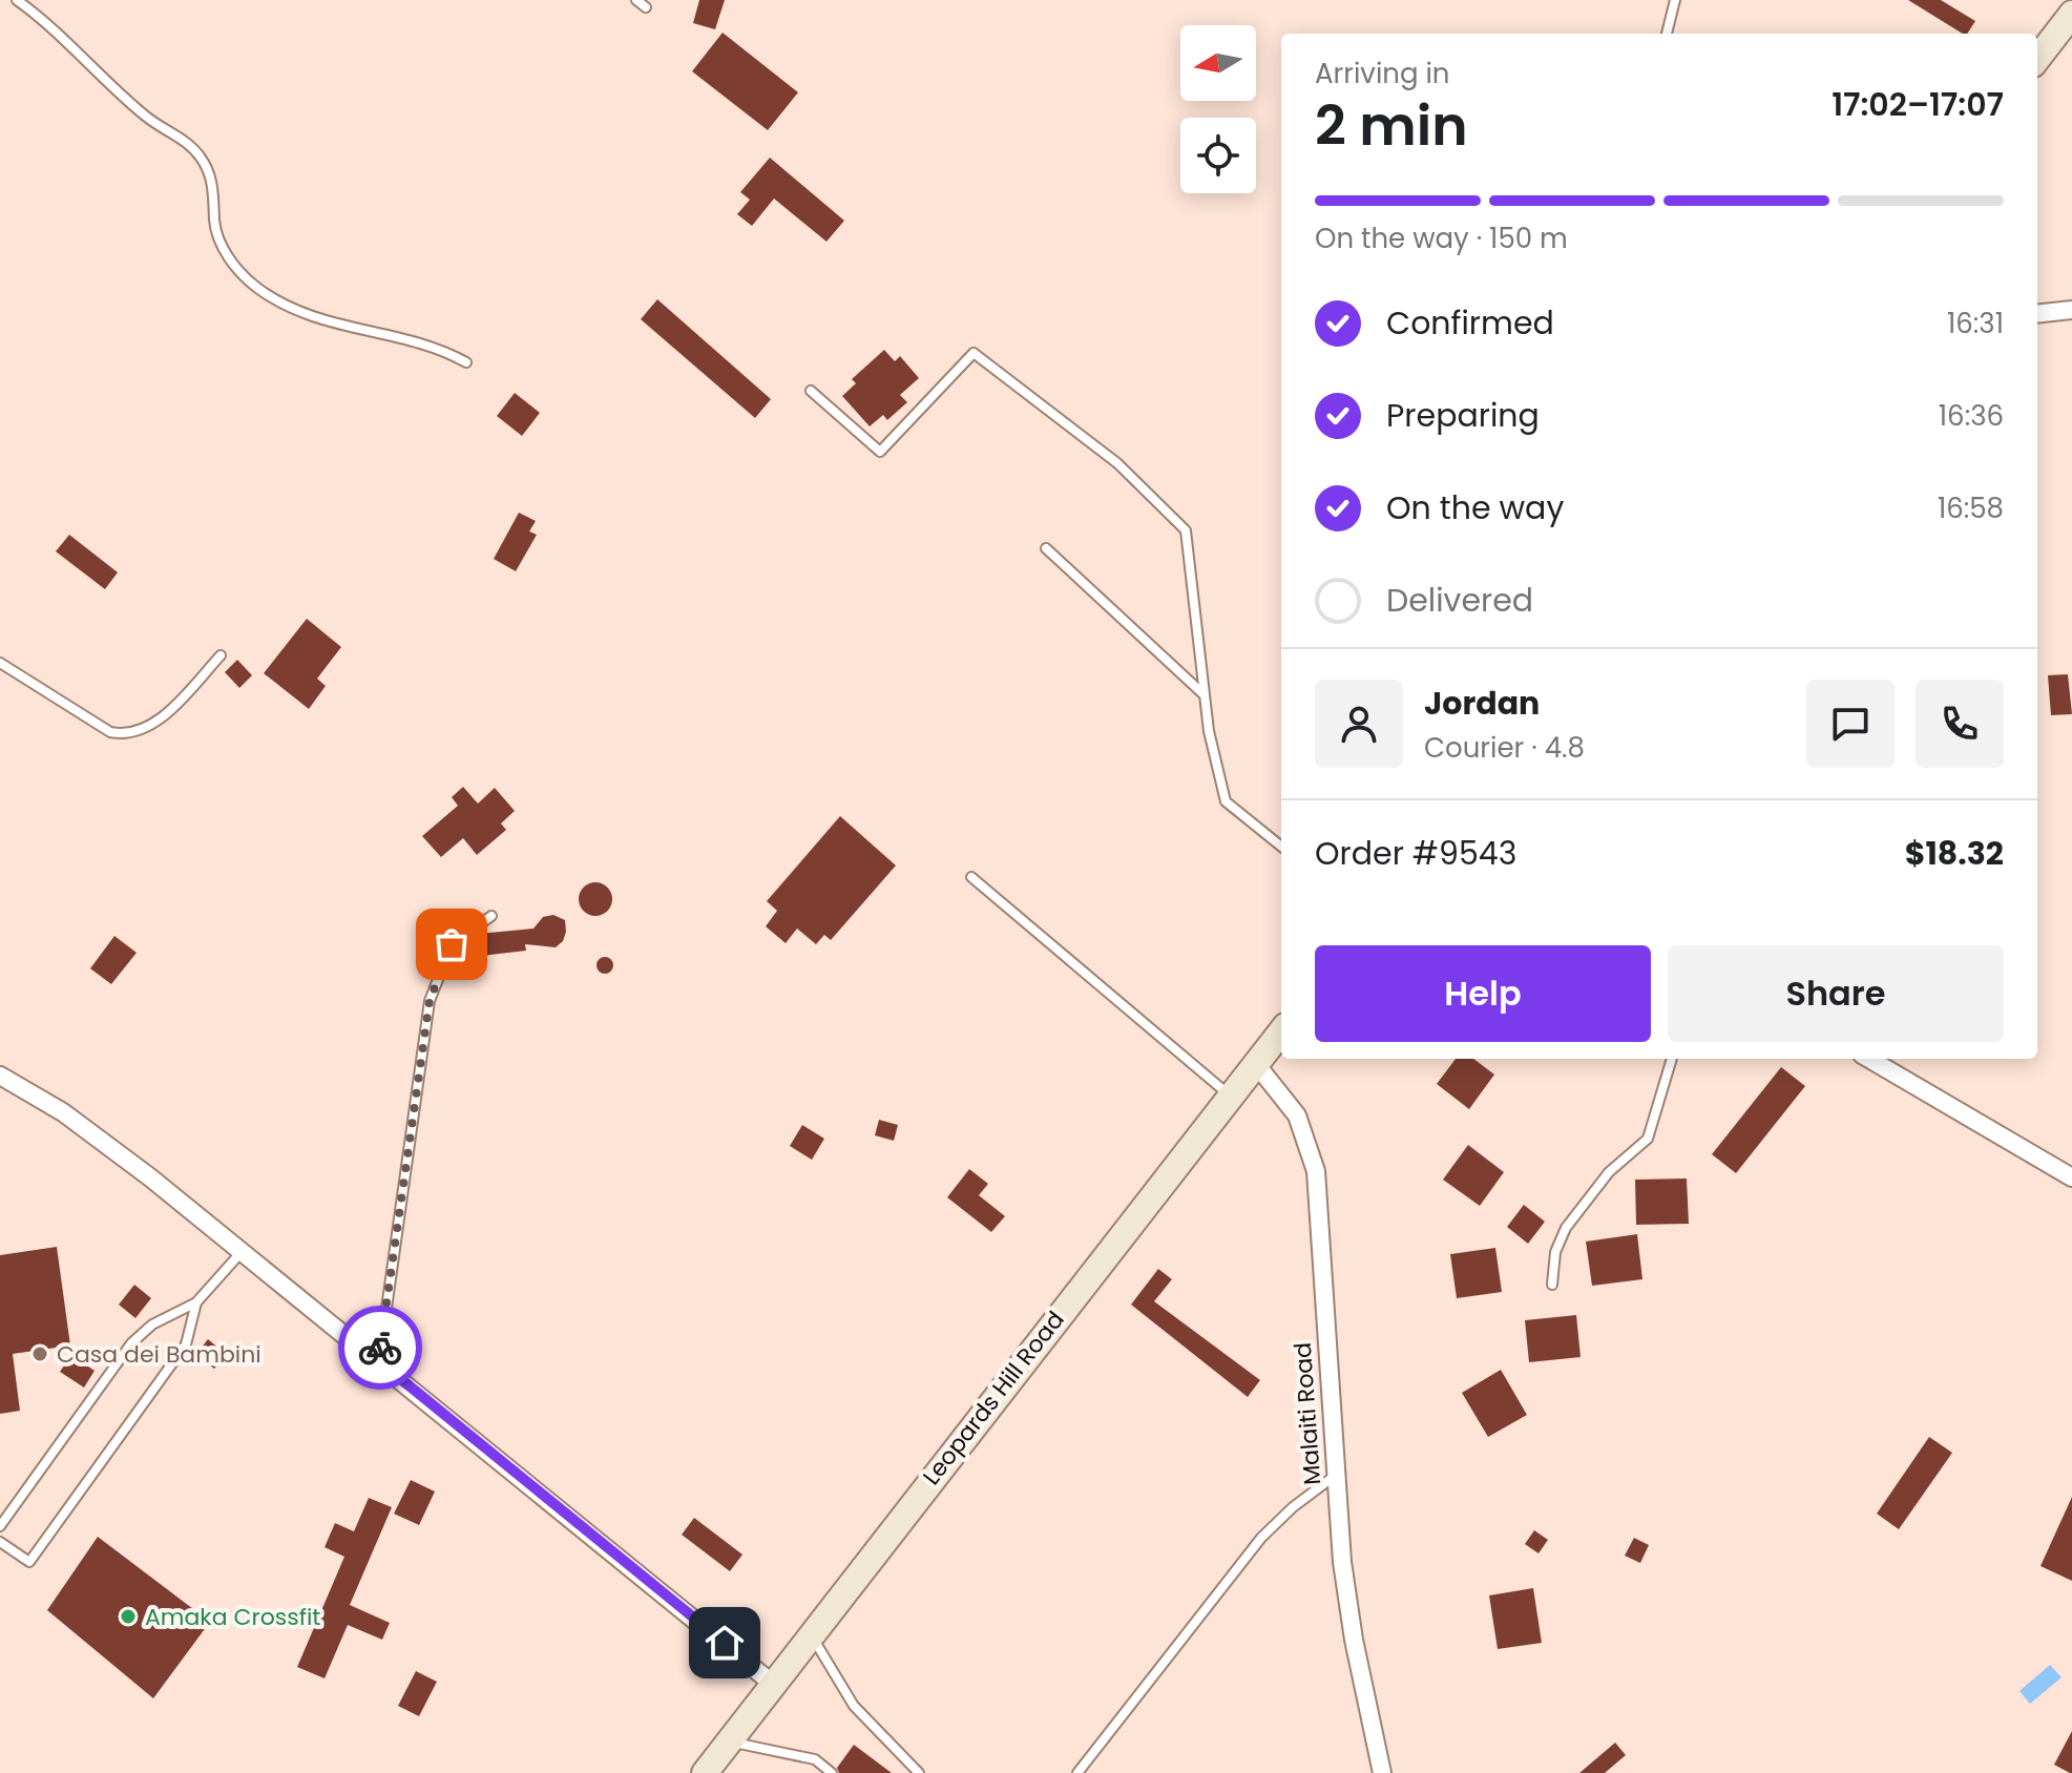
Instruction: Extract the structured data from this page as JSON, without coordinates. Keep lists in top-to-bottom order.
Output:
{
  "streets": {
    "main road": ["Leopards Hill Road"],
    "street": ["Malaiti Road"]
  },
  "crossings": [
    ["Leopards Hill Road", "Malaiti Road"]
  ],
  "places": ["Casa dei Bambini", "Amaka Crossfit"],
  "north": "left",
  "page": {
    "heading": ["2 min", "Arriving in", "17:02–17:07"],
    "panel": [
      "Jordan",
      "Courier · 4.8",
      "Order #9543",
      "$18.32"
    ],
    "bar": "On the way · 150 m",
    "list": [
      ["Confirmed", "16:31"],
      ["Preparing", "16:36"],
      ["On the way", "16:58"],
      "Delivered"
    ],
    "buttons": ["Help", "Share"]
  }
}
